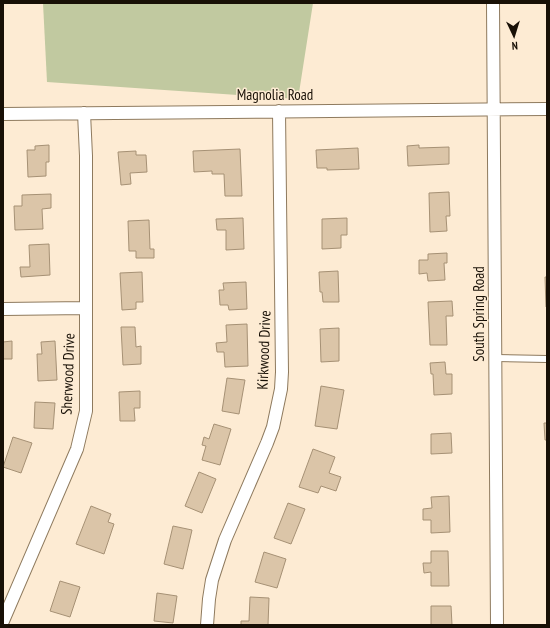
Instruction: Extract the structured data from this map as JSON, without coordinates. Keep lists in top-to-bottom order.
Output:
{
  "streets": {
    "street": [
      "Magnolia Road",
      "South Spring Road",
      "Kirkwood Drive",
      "Sherwood Drive"
    ]
  },
  "crossings": [
    ["Magnolia Road", "South Spring Road"],
    ["Magnolia Road", "Kirkwood Drive"],
    ["Magnolia Road", "Sherwood Drive"]
  ],
  "north": "bottom"
}
